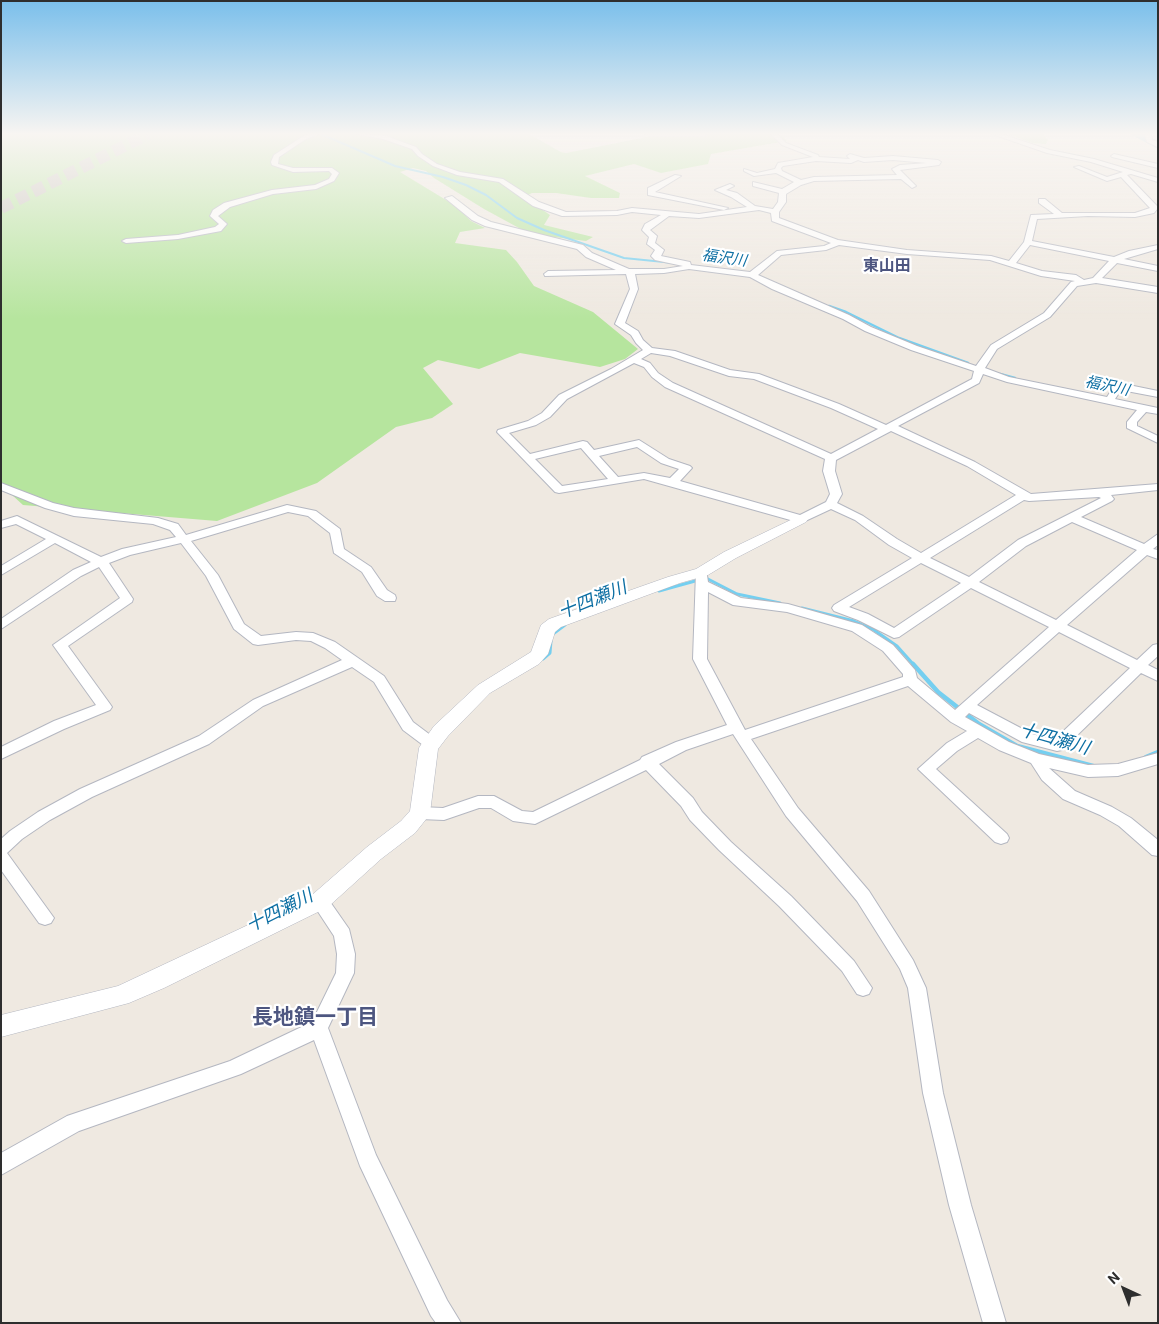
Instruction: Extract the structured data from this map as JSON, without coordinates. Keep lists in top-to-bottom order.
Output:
{
  "districts": ["東山田", "長地鎮一丁目"],
  "water": ["福沢川", "十四瀬川"],
  "north": "top left"
}
